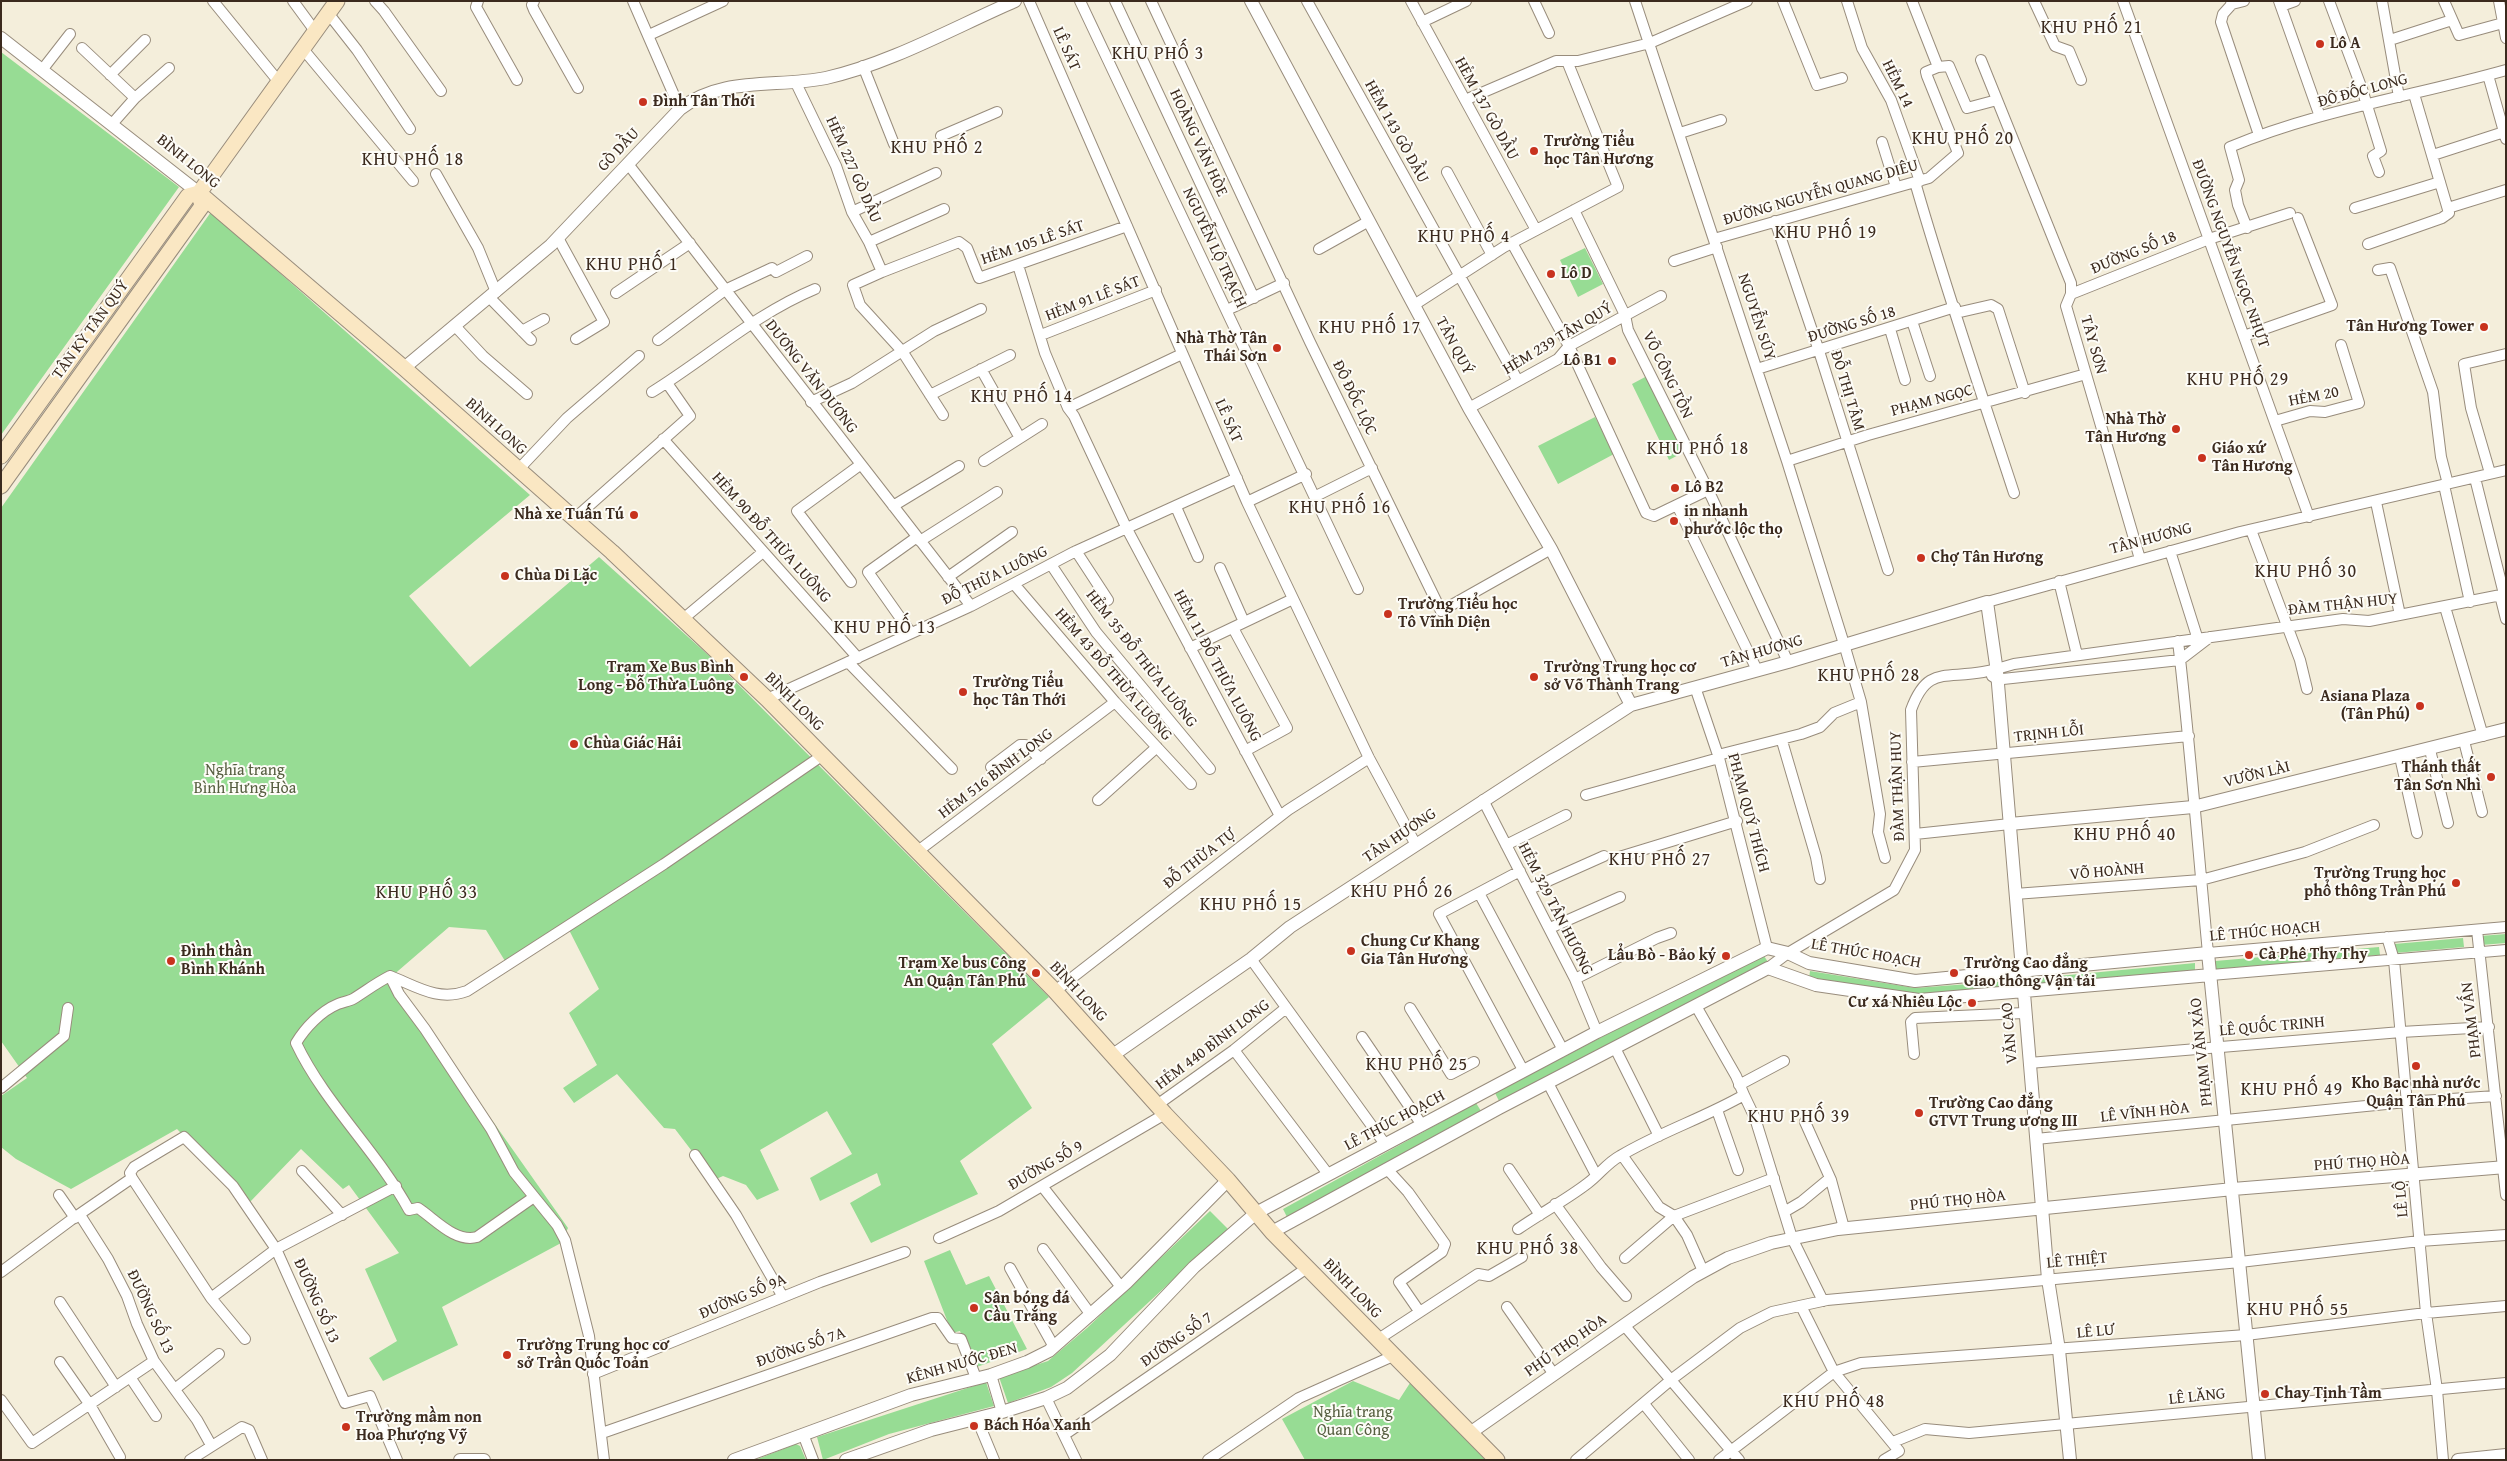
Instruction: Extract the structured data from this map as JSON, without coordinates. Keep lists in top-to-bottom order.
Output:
{
  "streets": {
    "main road": ["BÌNH LONG", "TÂN KỲ TÂN QUÝ"],
    "street": [
      "LÊ SÁT",
      "HẺM 14",
      "ĐÔ ĐỐC LONG",
      "HẺM 137 GÒ DẦU",
      "HẺM 143 GÒ DẦU",
      "HOÀNG VĂN HÒE",
      "GÒ DẦU",
      "HẺM 227 GÒ DẦU",
      "ĐƯỜNG NGUYỄN QUANG DIÊU",
      "HẺM 105 LÊ SÁT",
      "NGUYỄN LỘ TRẠCH",
      "ĐƯỜNG SỐ 18",
      "ĐƯỜNG NGUYỄN NGỌC NHỰT",
      "HẺM 91 LÊ SÁT",
      "NGUYỄN SÚY",
      "HẺM 239 TÂN QUÝ",
      "TÂY SƠN",
      "TÂN QUÝ",
      "VÕ CÔNG TỒN",
      "DƯƠNG VĂN DƯƠNG",
      "ĐỖ THỊ TÂM",
      "HẺM 20",
      "ĐÔ ĐỐC LỘC",
      "PHẠM NGỌC",
      "HẺM 90 ĐỖ THỪA LUÔNG",
      "TÂN HƯƠNG",
      "ĐỖ THỪA LUÔNG",
      "ĐÀM THẬN HUY",
      "HẺM 35 ĐỖ THỪA LUÔNG",
      "HẺM 11 ĐỖ THỪA LUÔNG",
      "HẺM 43 ĐỖ THỪA LUÔNG",
      "TRỊNH LỖI",
      "HẺM 516 BÌNH LONG",
      "VƯỜN LÀI",
      "PHẠM QUÝ THÍCH",
      "ĐỖ THỪA TỰ",
      "VÕ HOÀNH",
      "HẺM 329 TÂN HƯƠNG",
      "LÊ THÚC HOẠCH",
      "PHẠM VẤN",
      "LÊ QUỐC TRINH",
      "VĂN CAO",
      "HẺM 440 BÌNH LONG",
      "PHẠM VĂN XẢO",
      "LÊ VĨNH HÒA",
      "PHÚ THỌ HÒA",
      "ĐƯỜNG SỐ 9",
      "LÊ LỘ",
      "LÊ THIỆT",
      "ĐƯỜNG SỐ 9A",
      "ĐƯỜNG SỐ 13",
      "LÊ LƯ",
      "ĐƯỜNG SỐ 7",
      "ĐƯỜNG SỐ 7A",
      "KÊNH NƯỚC ĐEN",
      "LÊ LĂNG"
    ]
  },
  "crossings": [
    ["LÊ SÁT", "HẺM 105 LÊ SÁT"],
    ["LÊ SÁT", "HẺM 91 LÊ SÁT"],
    ["LÊ SÁT", "TÂN HƯƠNG"],
    ["LÊ SÁT", "ĐỖ THỪA LUÔNG"],
    ["LÊ SÁT", "ĐỖ THỪA TỰ"],
    ["HẺM 14", "ĐƯỜNG NGUYỄN QUANG DIÊU"],
    ["HẺM 14", "ĐƯỜNG SỐ 18"],
    ["HẺM 14", "PHẠM NGỌC"],
    ["ĐÔ ĐỐC LONG", "ĐƯỜNG SỐ 18"],
    ["HẺM 143 GÒ DẦU", "HẺM 239 TÂN QUÝ"],
    ["GÒ DẦU", "BÌNH LONG"],
    ["GÒ DẦU", "HẺM 227 GÒ DẦU"],
    ["GÒ DẦU", "DƯƠNG VĂN DƯƠNG"],
    ["BÌNH LONG", "TÂN KỲ TÂN QUÝ"],
    ["BÌNH LONG", "TÂN HƯƠNG"],
    ["BÌNH LONG", "ĐỖ THỪA LUÔNG"],
    ["BÌNH LONG", "HẺM 516 BÌNH LONG"],
    ["BÌNH LONG", "ĐỖ THỪA TỰ"],
    ["BÌNH LONG", "LÊ THÚC HOẠCH"],
    ["BÌNH LONG", "HẺM 440 BÌNH LONG"],
    ["BÌNH LONG", "PHÚ THỌ HÒA"],
    ["BÌNH LONG", "ĐƯỜNG SỐ 9"],
    ["BÌNH LONG", "ĐƯỜNG SỐ 7"],
    ["BÌNH LONG", "KÊNH NƯỚC ĐEN"],
    ["HẺM 227 GÒ DẦU", "HẺM 105 LÊ SÁT"],
    ["ĐƯỜNG NGUYỄN QUANG DIÊU", "NGUYỄN SÚY"],
    ["ĐƯỜNG NGUYỄN QUANG DIÊU", "ĐỖ THỊ TÂM"],
    ["HẺM 105 LÊ SÁT", "HẺM 11 ĐỖ THỪA LUÔNG"],
    ["ĐƯỜNG SỐ 18", "ĐƯỜNG NGUYỄN NGỌC NHỰT"],
    ["ĐƯỜNG SỐ 18", "NGUYỄN SÚY"],
    ["ĐƯỜNG SỐ 18", "TÂY SƠN"],
    ["ĐƯỜNG SỐ 18", "ĐỖ THỊ TÂM"],
    ["ĐƯỜNG SỐ 18", "PHẠM NGỌC"],
    ["ĐƯỜNG NGUYỄN NGỌC NHỰT", "HẺM 20"],
    ["ĐƯỜNG NGUYỄN NGỌC NHỰT", "TÂN HƯƠNG"],
    ["HẺM 91 LÊ SÁT", "HẺM 11 ĐỖ THỪA LUÔNG"],
    ["NGUYỄN SÚY", "PHẠM NGỌC"],
    ["NGUYỄN SÚY", "TÂN HƯƠNG"],
    ["HẺM 239 TÂN QUÝ", "TÂN QUÝ"],
    ["HẺM 239 TÂN QUÝ", "VÕ CÔNG TỒN"],
    ["TÂY SƠN", "PHẠM NGỌC"],
    ["TÂY SƠN", "TÂN HƯƠNG"],
    ["TÂN QUÝ", "ĐÔ ĐỐC LỘC"],
    ["TÂN QUÝ", "TÂN HƯƠNG"],
    ["VÕ CÔNG TỒN", "TÂN HƯƠNG"],
    ["DƯƠNG VĂN DƯƠNG", "ĐỖ THỪA LUÔNG"],
    ["ĐỖ THỊ TÂM", "PHẠM NGỌC"],
    ["HẺM 90 ĐỖ THỪA LUÔNG", "ĐỖ THỪA LUÔNG"],
    ["TÂN HƯƠNG", "PHẠM QUÝ THÍCH"],
    ["TÂN HƯƠNG", "HẺM 329 TÂN HƯƠNG"],
    ["TÂN HƯƠNG", "VĂN CAO"],
    ["ĐỖ THỪA LUÔNG", "HẺM 35 ĐỖ THỪA LUÔNG"],
    ["ĐỖ THỪA LUÔNG", "HẺM 11 ĐỖ THỪA LUÔNG"],
    ["ĐỖ THỪA LUÔNG", "HẺM 43 ĐỖ THỪA LUÔNG"],
    ["ĐÀM THẬN HUY", "TRỊNH LỖI"],
    ["ĐÀM THẬN HUY", "LÊ THÚC HOẠCH"],
    ["ĐÀM THẬN HUY", "VĂN CAO"],
    ["ĐÀM THẬN HUY", "PHẠM VĂN XẢO"],
    ["HẺM 11 ĐỖ THỪA LUÔNG", "ĐỖ THỪA TỰ"],
    ["HẺM 43 ĐỖ THỪA LUÔNG", "HẺM 516 BÌNH LONG"],
    ["TRỊNH LỖI", "VĂN CAO"],
    ["TRỊNH LỖI", "PHẠM VĂN XẢO"],
    ["VƯỜN LÀI", "VĂN CAO"],
    ["VƯỜN LÀI", "PHẠM VĂN XẢO"],
    ["PHẠM QUÝ THÍCH", "LÊ THÚC HOẠCH"],
    ["VÕ HOÀNH", "VĂN CAO"],
    ["VÕ HOÀNH", "PHẠM VĂN XẢO"],
    ["HẺM 329 TÂN HƯƠNG", "LÊ THÚC HOẠCH"],
    ["LÊ THÚC HOẠCH", "PHẠM VẤN"],
    ["LÊ THÚC HOẠCH", "VĂN CAO"],
    ["LÊ THÚC HOẠCH", "PHẠM VĂN XẢO"],
    ["LÊ THÚC HOẠCH", "LÊ LỘ"],
    ["PHẠM VẤN", "LÊ QUỐC TRINH"],
    ["PHẠM VẤN", "LÊ VĨNH HÒA"],
    ["PHẠM VẤN", "PHÚ THỌ HÒA"],
    ["LÊ QUỐC TRINH", "VĂN CAO"],
    ["LÊ QUỐC TRINH", "PHẠM VĂN XẢO"],
    ["LÊ QUỐC TRINH", "LÊ LỘ"],
    ["VĂN CAO", "LÊ VĨNH HÒA"],
    ["VĂN CAO", "PHÚ THỌ HÒA"],
    ["VĂN CAO", "LÊ THIỆT"],
    ["VĂN CAO", "LÊ LƯ"],
    ["VĂN CAO", "LÊ LĂNG"],
    ["HẺM 440 BÌNH LONG", "ĐƯỜNG SỐ 9"],
    ["PHẠM VĂN XẢO", "LÊ VĨNH HÒA"],
    ["PHẠM VĂN XẢO", "PHÚ THỌ HÒA"],
    ["PHẠM VĂN XẢO", "LÊ THIỆT"],
    ["PHẠM VĂN XẢO", "LÊ LƯ"],
    ["PHẠM VĂN XẢO", "LÊ LĂNG"],
    ["LÊ VĨNH HÒA", "LÊ LỘ"],
    ["PHÚ THỌ HÒA", "LÊ LỘ"],
    ["LÊ LỘ", "LÊ THIỆT"],
    ["LÊ LỘ", "LÊ LƯ"],
    ["LÊ LỘ", "LÊ LĂNG"],
    ["ĐƯỜNG SỐ 7A", "KÊNH NƯỚC ĐEN"]
  ],
  "districts": [
    "KHU PHỐ 21",
    "KHU PHỐ 3",
    "KHU PHỐ 20",
    "KHU PHỐ 2",
    "KHU PHỐ 18",
    "KHU PHỐ 19",
    "KHU PHỐ 4",
    "KHU PHỐ 1",
    "KHU PHỐ 17",
    "KHU PHỐ 29",
    "KHU PHỐ 14",
    "KHU PHỐ 18",
    "KHU PHỐ 16",
    "KHU PHỐ 30",
    "KHU PHỐ 13",
    "KHU PHỐ 28",
    "KHU PHỐ 40",
    "KHU PHỐ 27",
    "KHU PHỐ 26",
    "KHU PHỐ 33",
    "KHU PHỐ 15",
    "KHU PHỐ 25",
    "KHU PHỐ 49",
    "KHU PHỐ 39",
    "KHU PHỐ 38",
    "KHU PHỐ 55",
    "KHU PHỐ 48"
  ],
  "parks": ["Nghĩa trang Bình Hưng Hòa", "Nghĩa trang Quan Công"],
  "places": [
    "Lô A",
    "Đình Tân Thới",
    "Trường Tiểu học Tân Hương",
    "Lô D",
    "Tân Hương Tower",
    "Nhà Thờ Tân Thái Sơn",
    "Lô B1",
    "Nhà Thờ Tân Hương",
    "Giáo xứ Tân Hương",
    "Lô B2",
    "Nhà xe Tuấn Tú",
    "in nhanh phước lộc thọ",
    "Chợ Tân Hương",
    "Chùa Di Lặc",
    "Trường Tiểu học Tô Vĩnh Diện",
    "Trạm Xe Bus Bình Long - Đỗ Thừa Luông",
    "Trường Trung học cơ sở Võ Thành Trang",
    "Trường Tiểu học Tân Thới",
    "Asiana Plaza (Tân Phú)",
    "Chùa Giác Hải",
    "Thánh thất Tân Sơn Nhì",
    "Trường Trung học phổ thông Trần Phú",
    "Chung Cư Khang Gia Tân Hương",
    "Cà Phê Thy Thy",
    "Lẩu Bò - Bảo ký",
    "Đình thần Bình Khánh",
    "Trạm Xe bus Công An Quận Tân Phú",
    "Trường Cao đẳng Giao thông Vận tải",
    "Cư xá Nhiêu Lộc",
    "Kho Bạc nhà nước Quận Tân Phú",
    "Trường Cao đẳng GTVT Trung ương III",
    "Sân bóng đá Cầu Trắng",
    "Trường Trung học cơ sở Trần Quốc Toản",
    "Chay Tịnh Tầm",
    "Bách Hóa Xanh",
    "Trường mầm non Hoa Phượng Vỹ"
  ]
}
